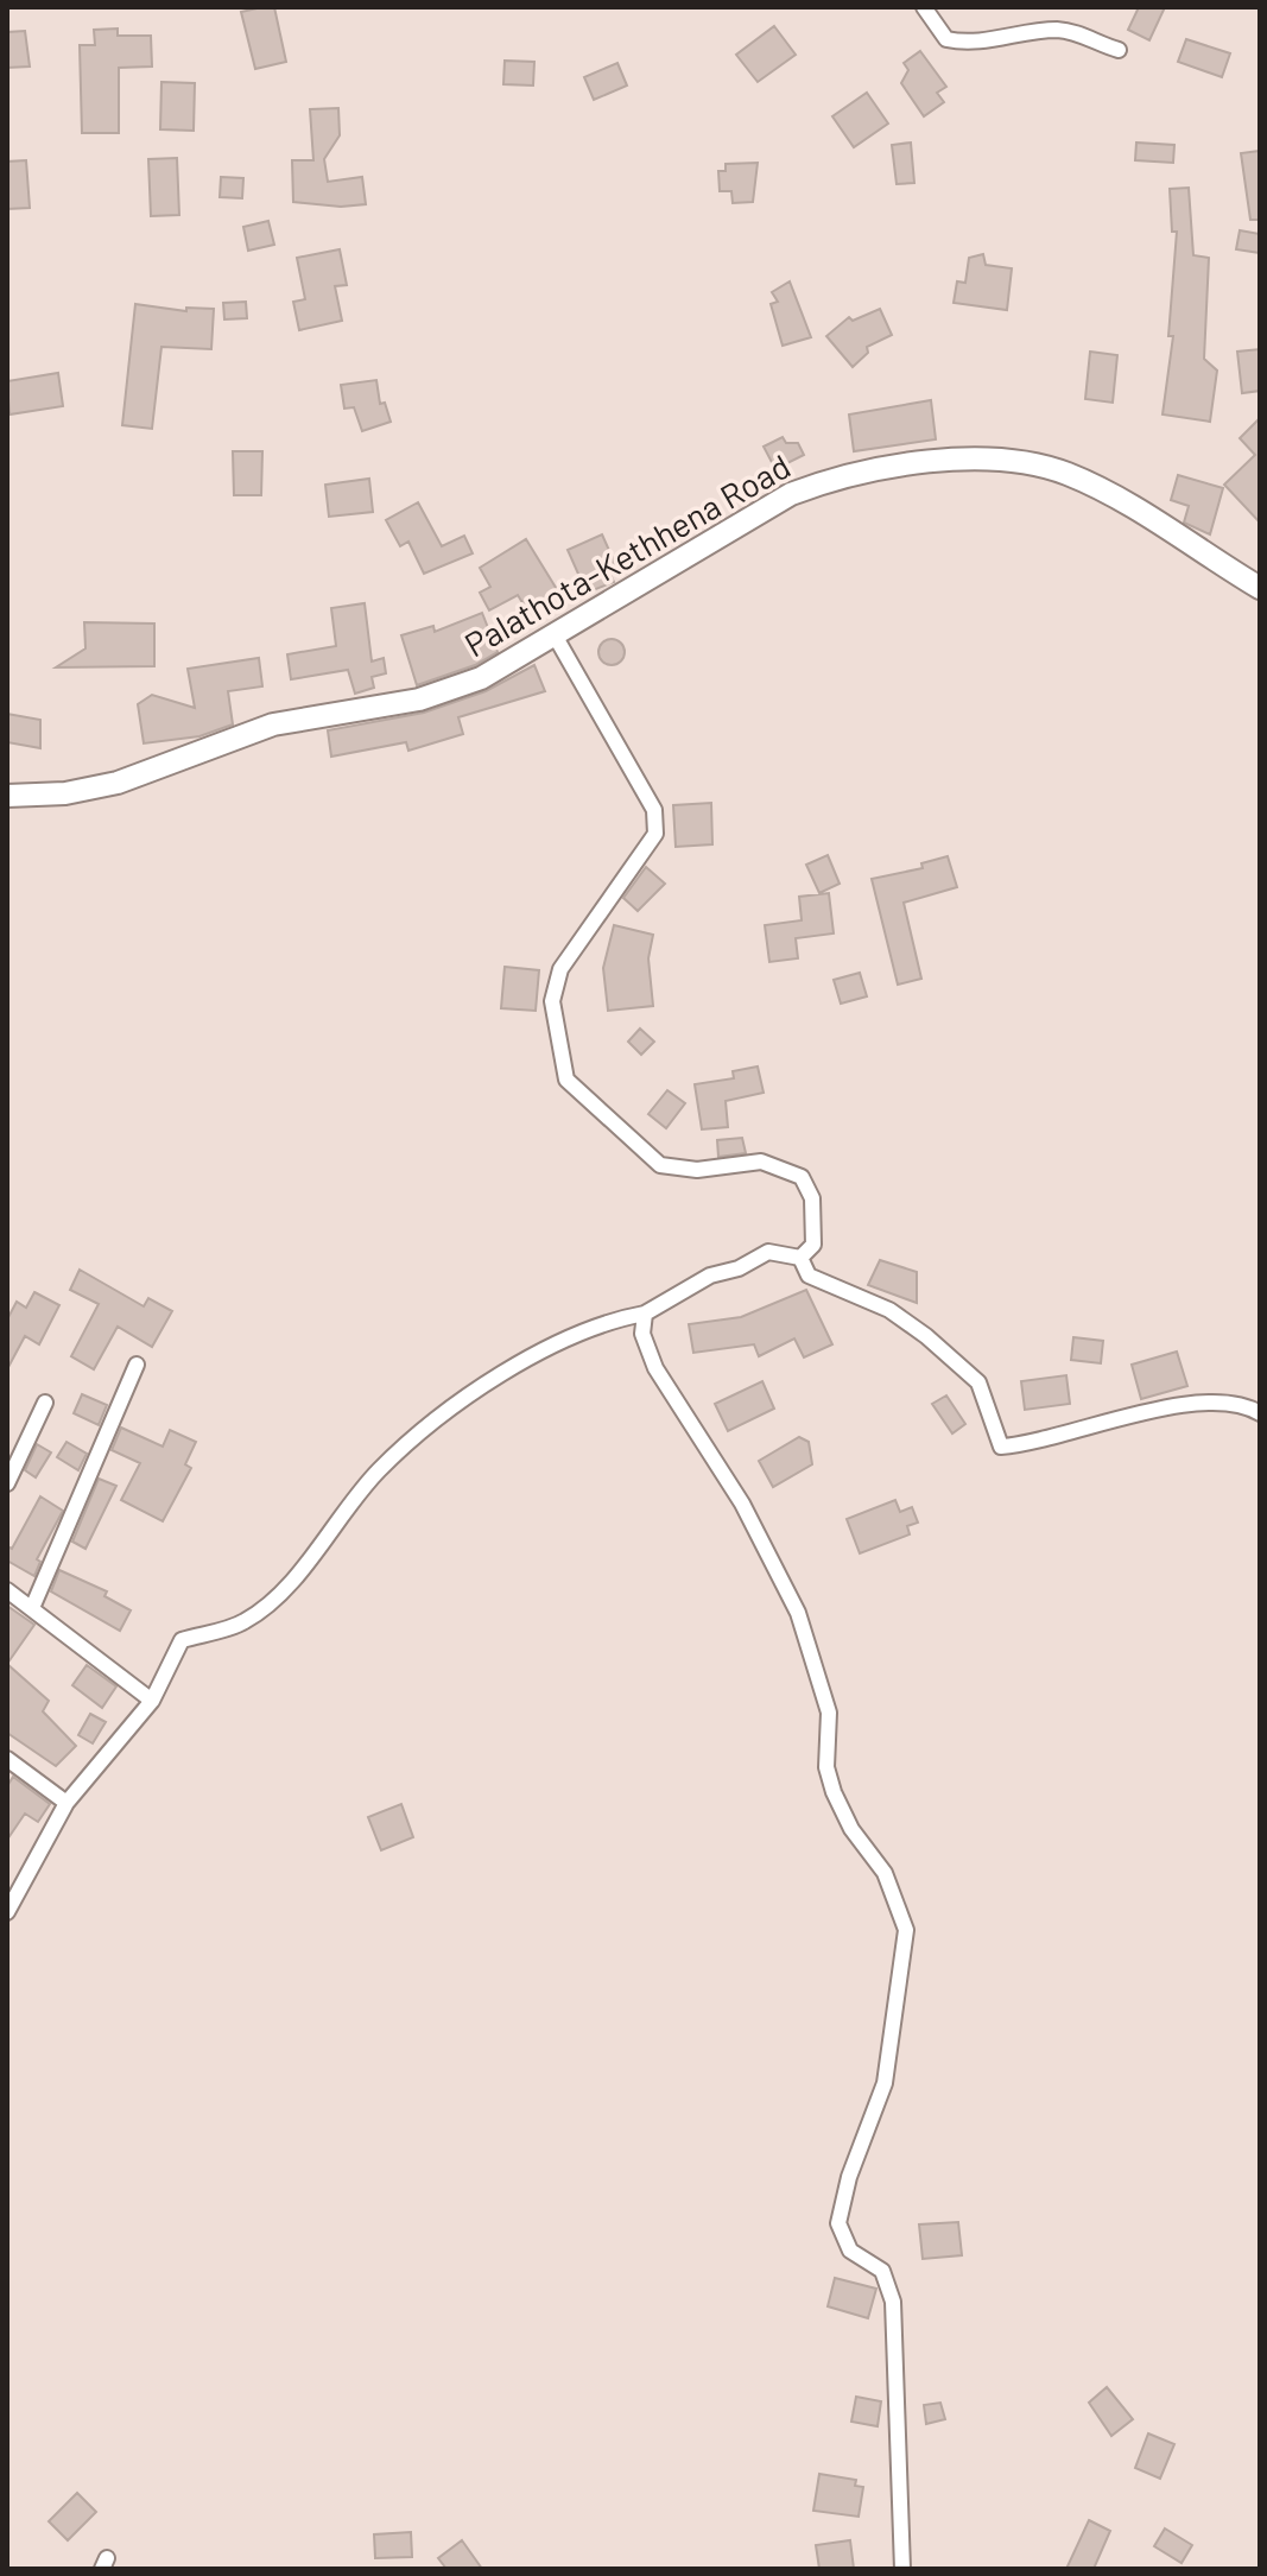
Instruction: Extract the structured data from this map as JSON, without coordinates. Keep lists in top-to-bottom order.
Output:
{
  "streets": {
    "street": ["Palathota-Kethhena Road"]
  }
}
